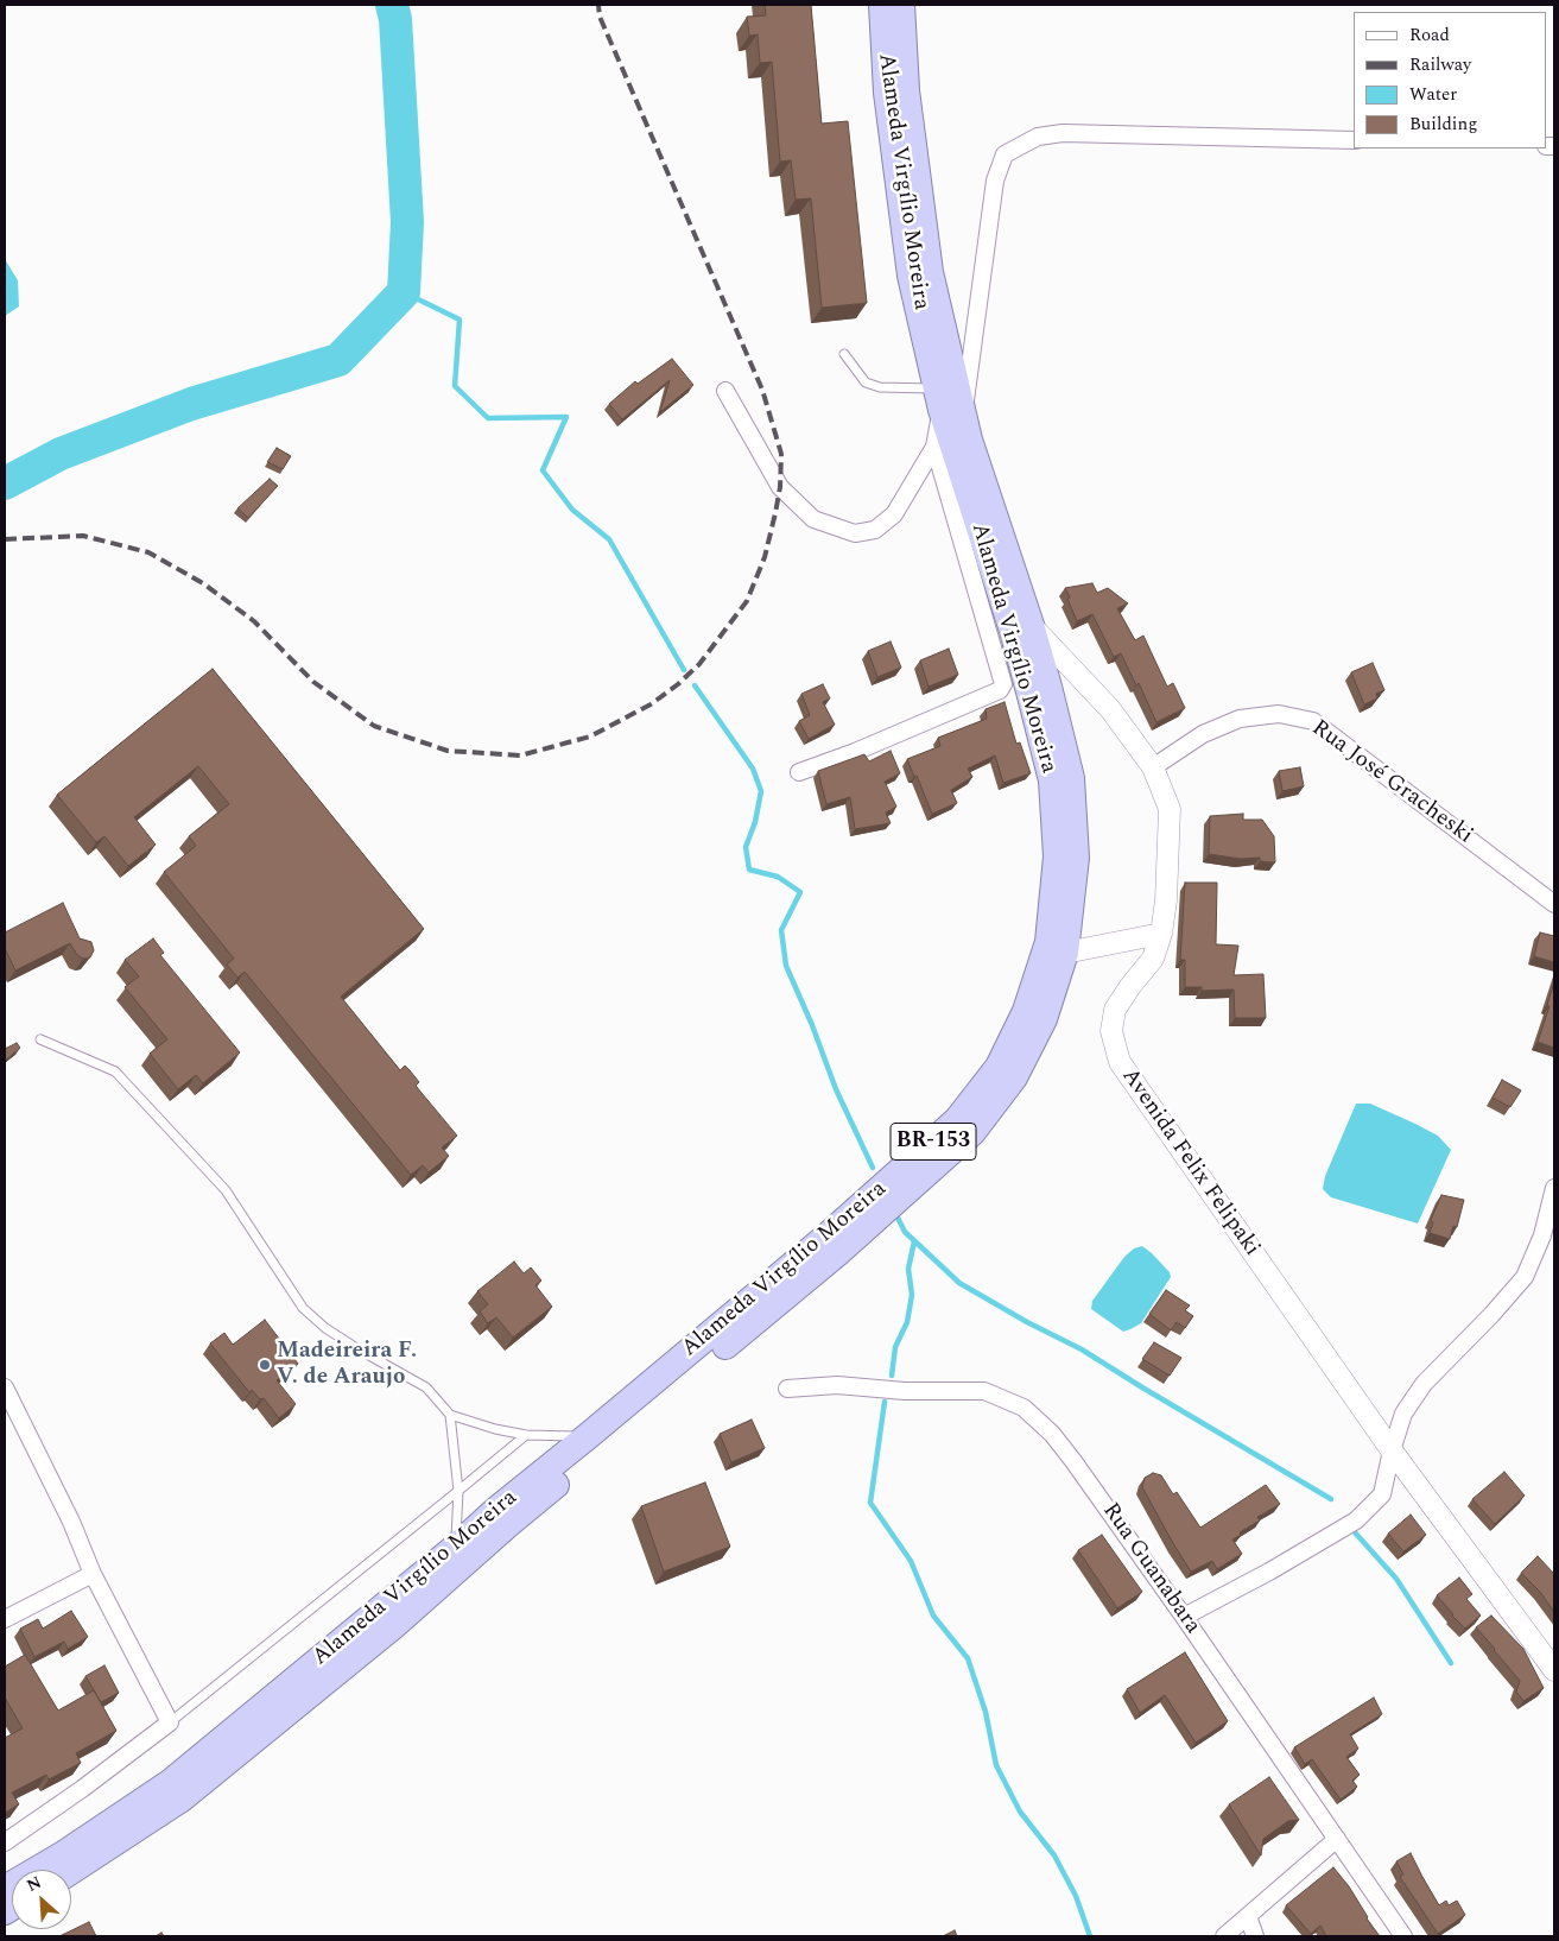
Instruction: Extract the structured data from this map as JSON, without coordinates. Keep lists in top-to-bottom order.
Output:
{
  "streets": {
    "highway": ["Alameda Virgílio Moreira", "BR-153"],
    "street": ["Rua José Gracheski", "Avenida Felix Felipaki", "Rua Guanabara"]
  },
  "crossings": [
    ["Alameda Virgílio Moreira", "Avenida Felix Felipaki"],
    ["Rua José Gracheski", "Avenida Felix Felipaki"]
  ],
  "places": ["Madeireira F. V. de Araujo"],
  "legend": [
    "Road",
    "Railway",
    "Water",
    "Building"
  ],
  "north": "top left"
}
